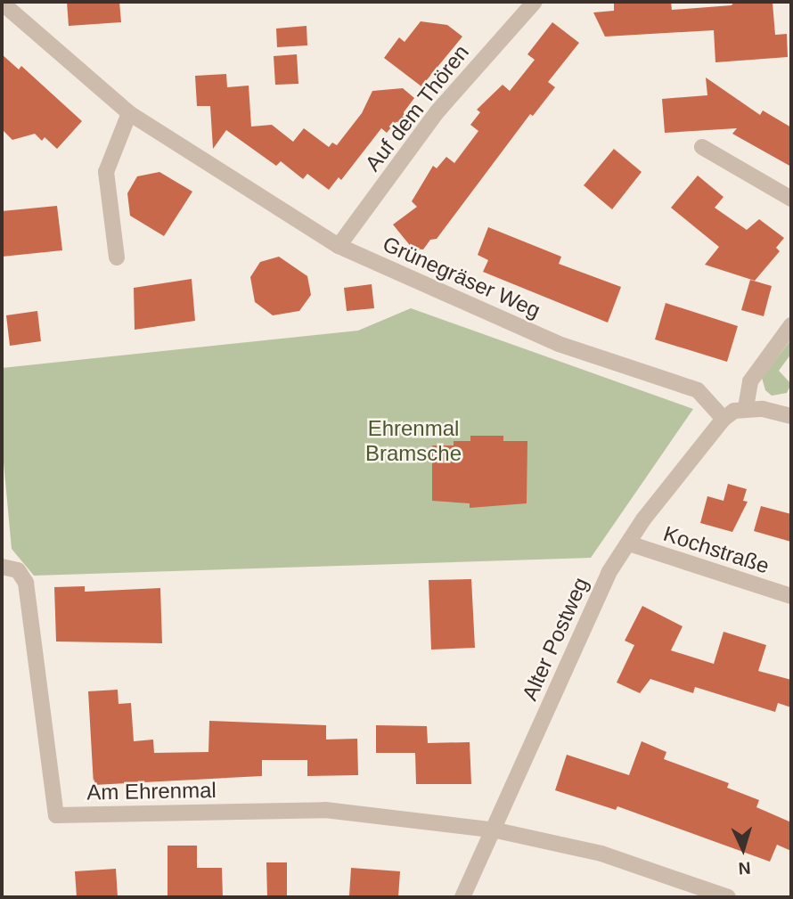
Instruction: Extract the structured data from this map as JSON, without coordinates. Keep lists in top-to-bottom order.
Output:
{
  "streets": {
    "street": [
      "Auf dem Thören",
      "Grünegräser Weg",
      "Kochstraße",
      "Alter Postweg",
      "Am Ehrenmal"
    ]
  },
  "crossings": [
    ["Auf dem Thören", "Grünegräser Weg"],
    ["Grünegräser Weg", "Alter Postweg"],
    ["Kochstraße", "Alter Postweg"],
    ["Alter Postweg", "Am Ehrenmal"]
  ],
  "parks": ["Ehrenmal Bramsche"],
  "north": "bottom"
}
